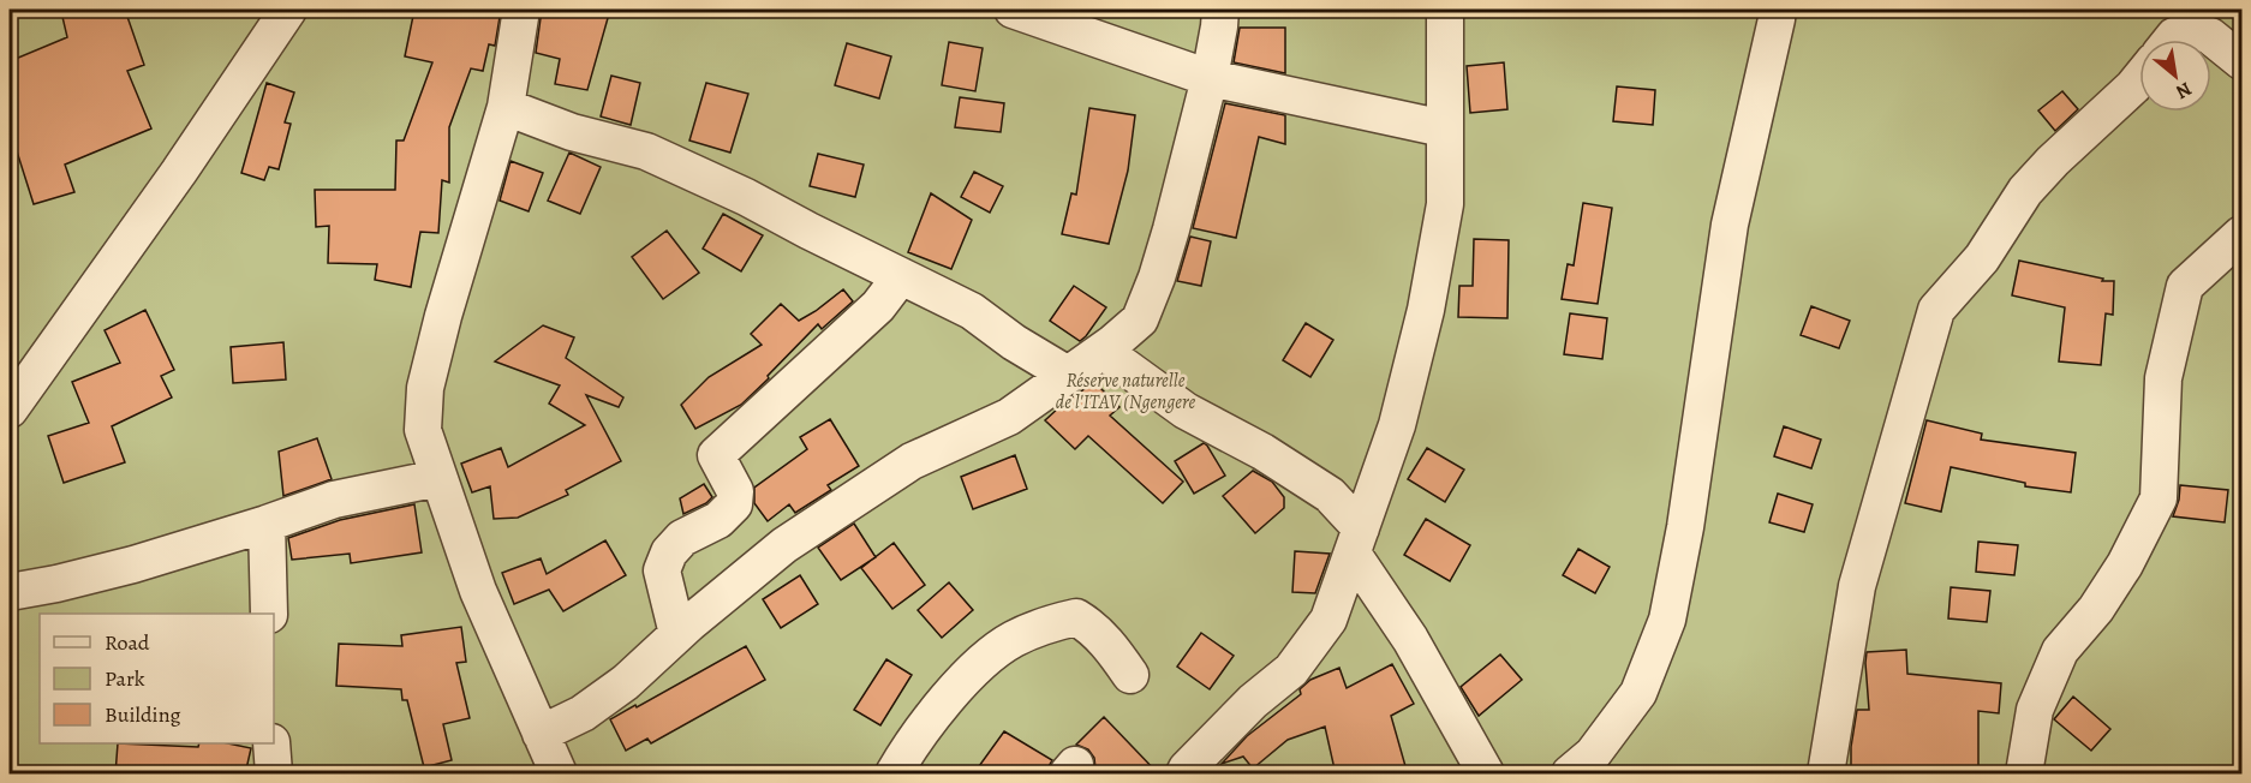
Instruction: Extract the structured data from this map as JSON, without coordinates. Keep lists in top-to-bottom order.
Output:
{
  "parks": ["Réserve naturelle de l'ITAV (Ngengere"],
  "legend": ["Road", "Park", "Building"],
  "north": "bottom right"
}
